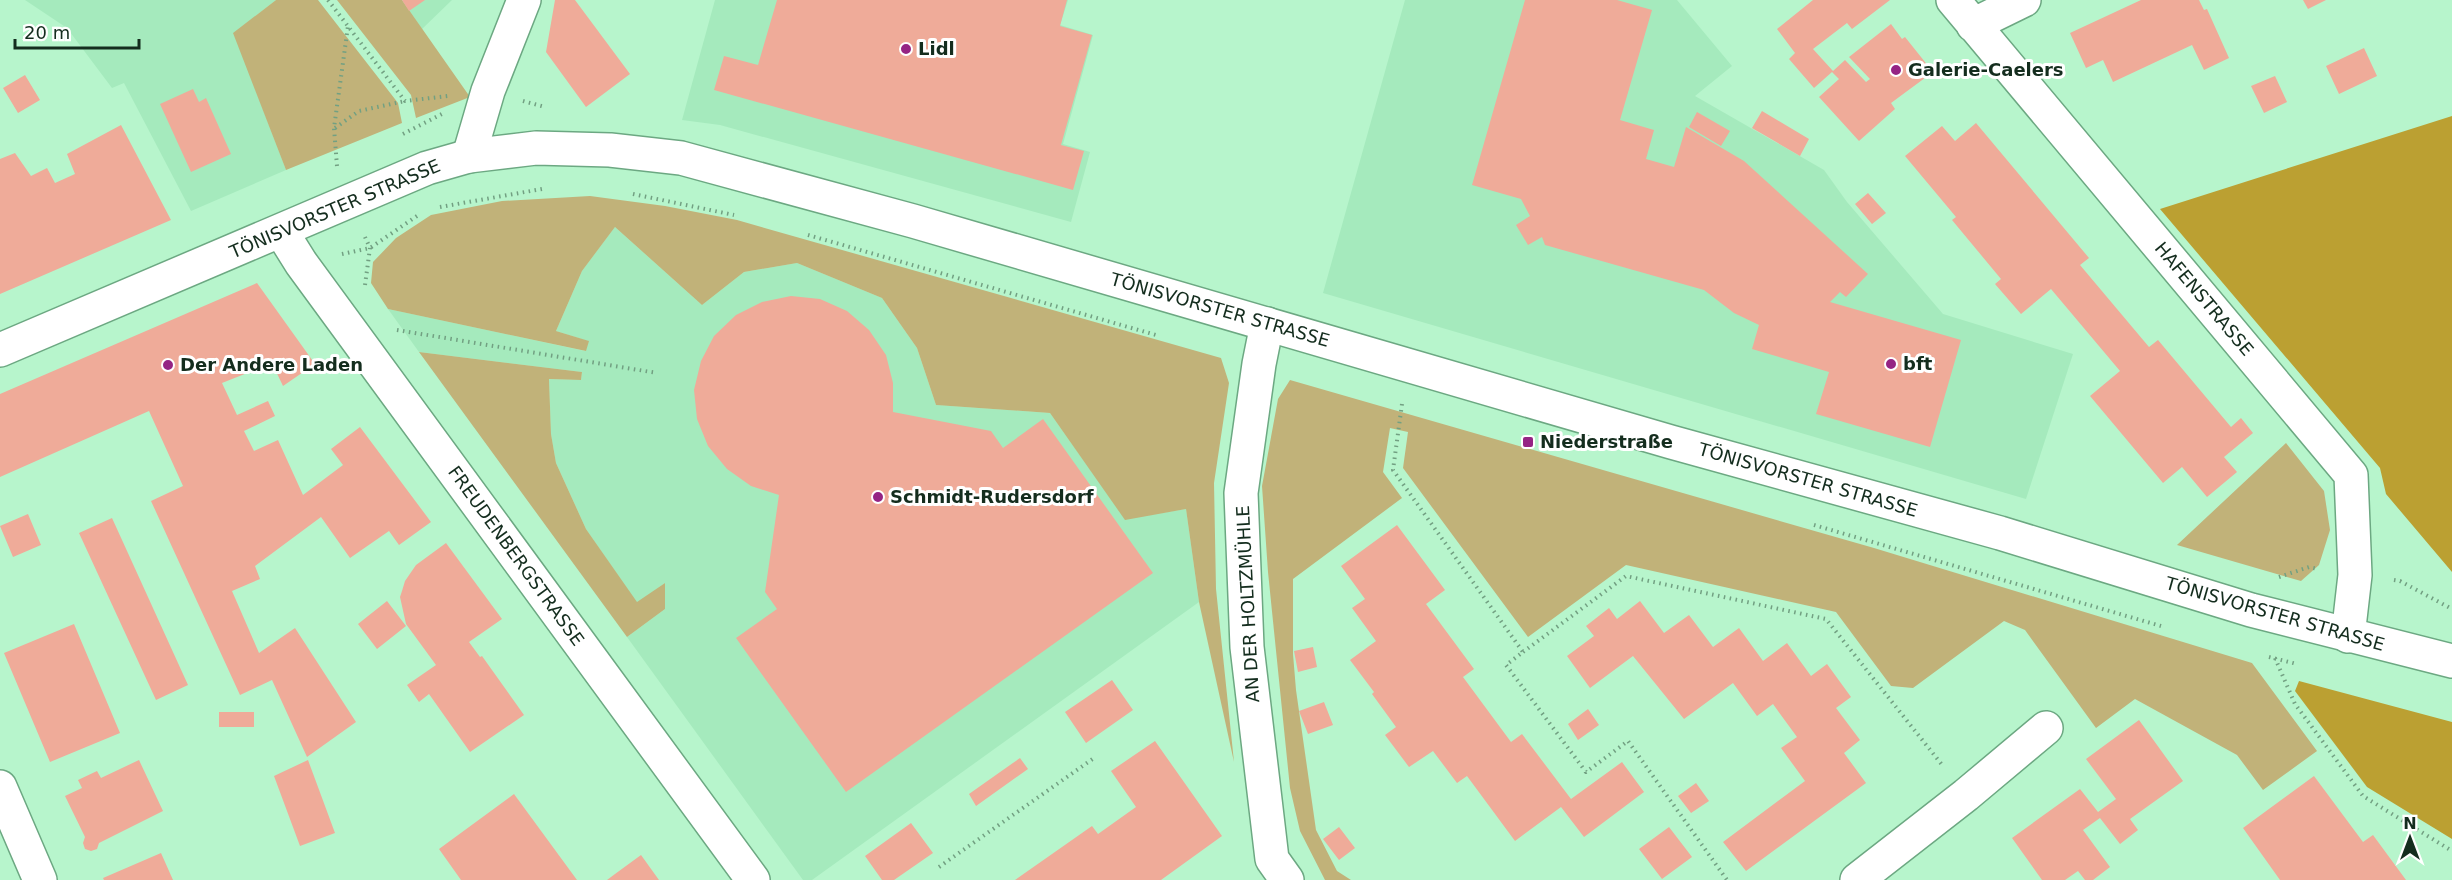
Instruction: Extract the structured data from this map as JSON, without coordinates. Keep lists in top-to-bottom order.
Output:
{
  "streets": {
    "street": [
      "TÖNISVORSTER STRASSE",
      "HAFENSTRASSE",
      "FREUDENBERGSTRASSE",
      "AN DER HOLTZMÜHLE"
    ]
  },
  "crossings": [
    ["TÖNISVORSTER STRASSE", "HAFENSTRASSE"],
    ["TÖNISVORSTER STRASSE", "FREUDENBERGSTRASSE"],
    ["TÖNISVORSTER STRASSE", "AN DER HOLTZMÜHLE"]
  ],
  "places": {
    "other": [
      "Lidl",
      "Galerie-Caelers",
      "bft",
      "Der Andere Laden",
      "Schmidt-Rudersdorf"
    ],
    "transit": ["Niederstraße"]
  },
  "scale_bar": "20 m",
  "north": "top"
}
